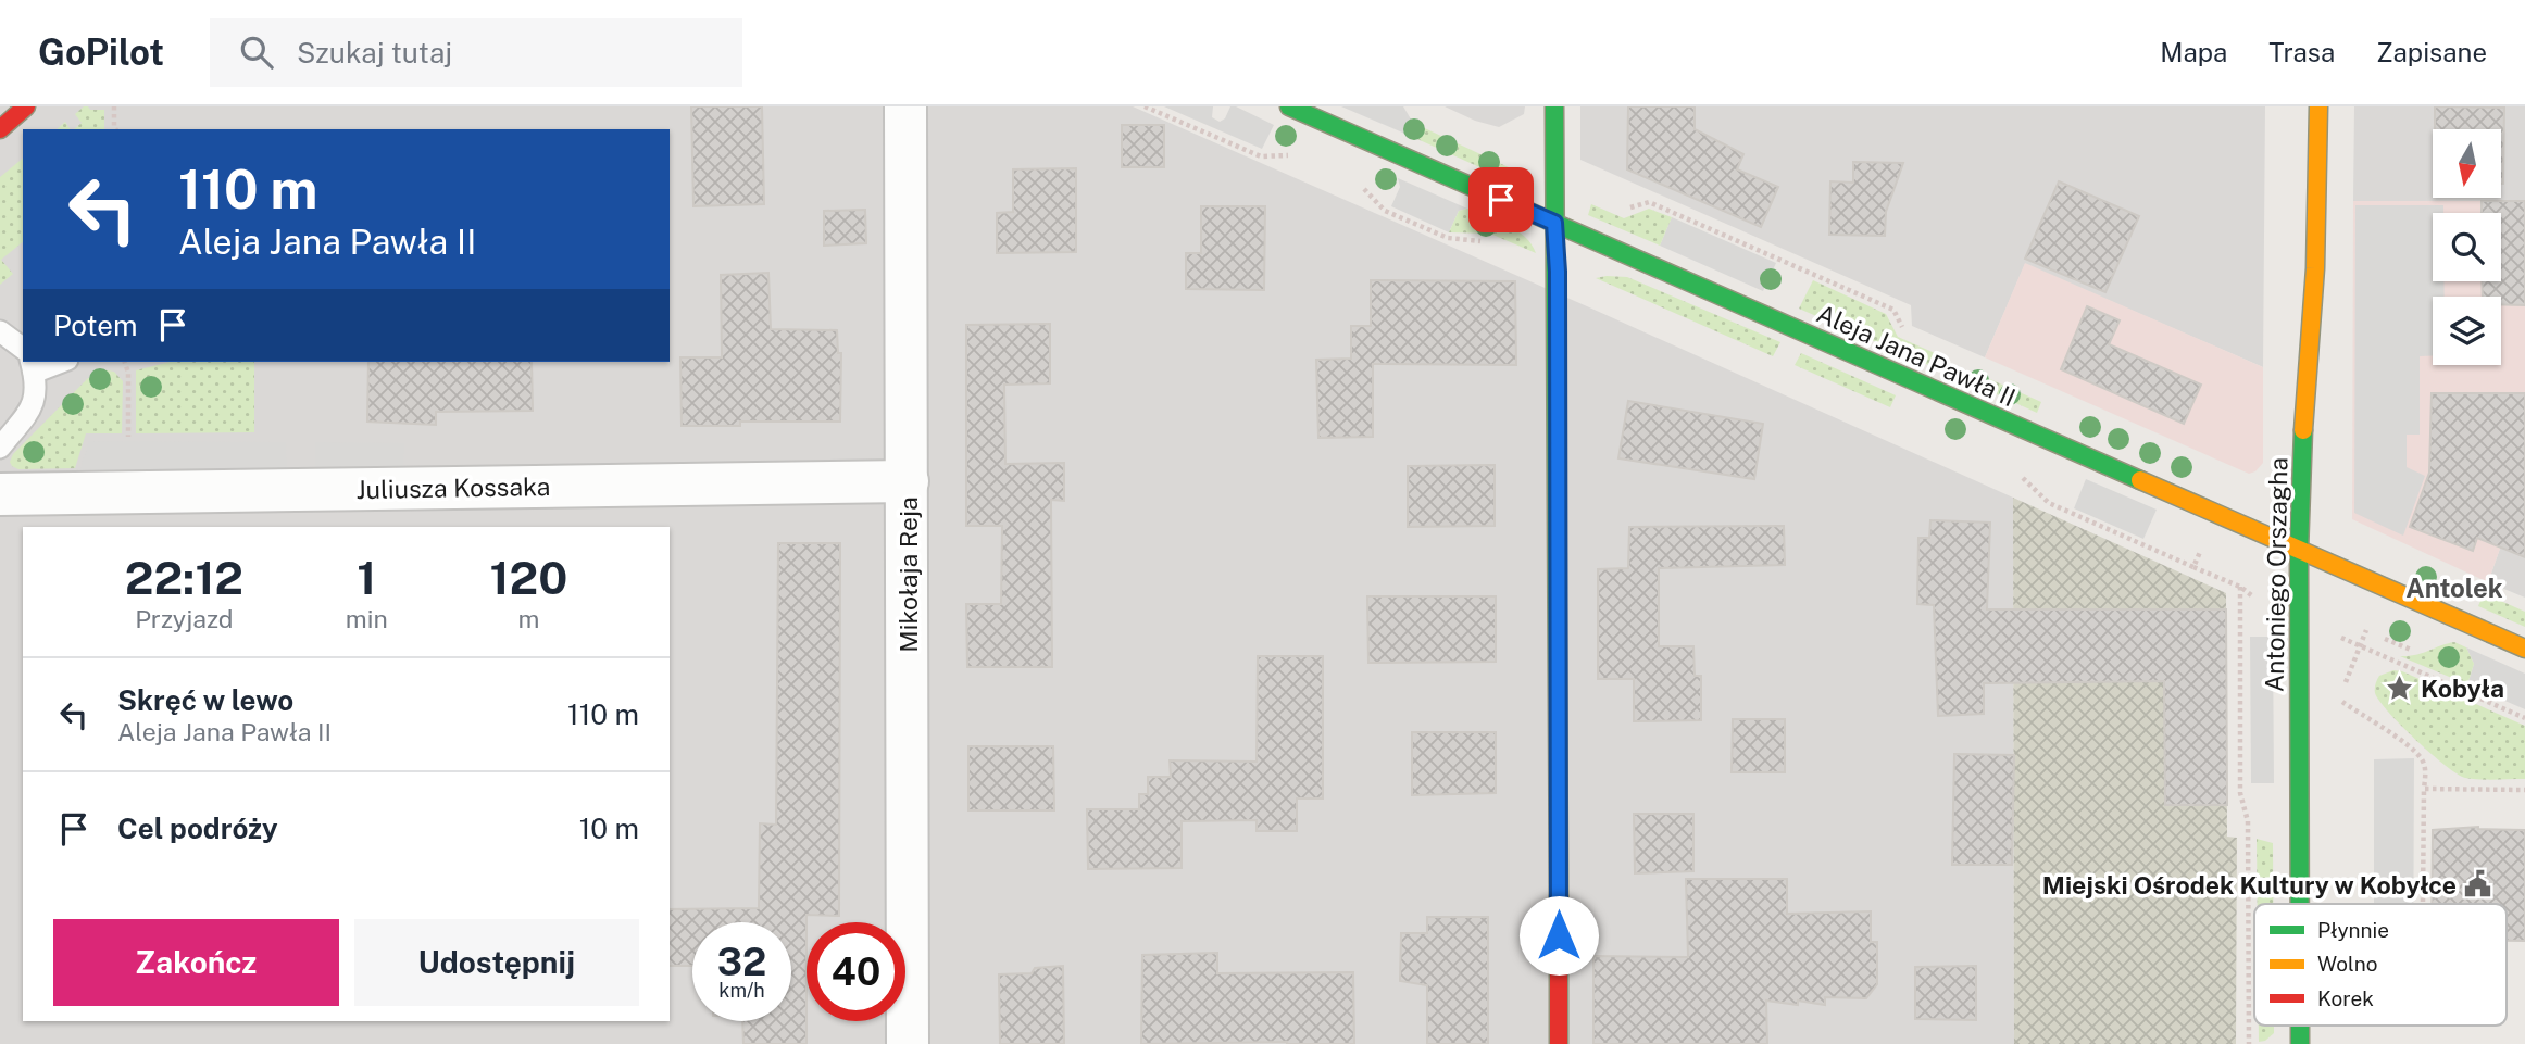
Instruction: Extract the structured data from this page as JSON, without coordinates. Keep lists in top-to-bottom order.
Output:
{
  "streets": {
    "street": [
      "Aleja Jana Pawła II",
      "Juliusza Kossaka",
      "Mikołaja Reja",
      "Antoniego Orszagha"
    ]
  },
  "crossings": [
    ["Aleja Jana Pawła II", "Antoniego Orszagha"],
    ["Juliusza Kossaka", "Mikołaja Reja"]
  ],
  "districts": ["Antolek"],
  "places": {
    "place": ["Kobyła"],
    "public building": ["Miejski Ośrodek Kultury w Kobyłce"]
  },
  "legend": ["Płynnie", "Wolno", "Korek"],
  "north": "bottom",
  "page": {
    "header": "GoPilot",
    "search": "Szukaj tutaj",
    "nav": ["Mapa", "Trasa", "Zapisane"],
    "turn": ["110 m", "Aleja Jana Pawła II"],
    "then": "Potem",
    "eta": [
      "22:12",
      "Przyjazd",
      "1",
      "min",
      "120",
      "m"
    ],
    "list": [
      {
        "name": "Skręć w lewo",
        "note": "Aleja Jana Pawła II",
        "value": "110 m"
      },
      {
        "name": "Cel podróży",
        "value": "10 m"
      }
    ],
    "buttons": ["Zakończ", "Udostępnij"],
    "speed": "32 km/h",
    "limit": "40"
  }
}
